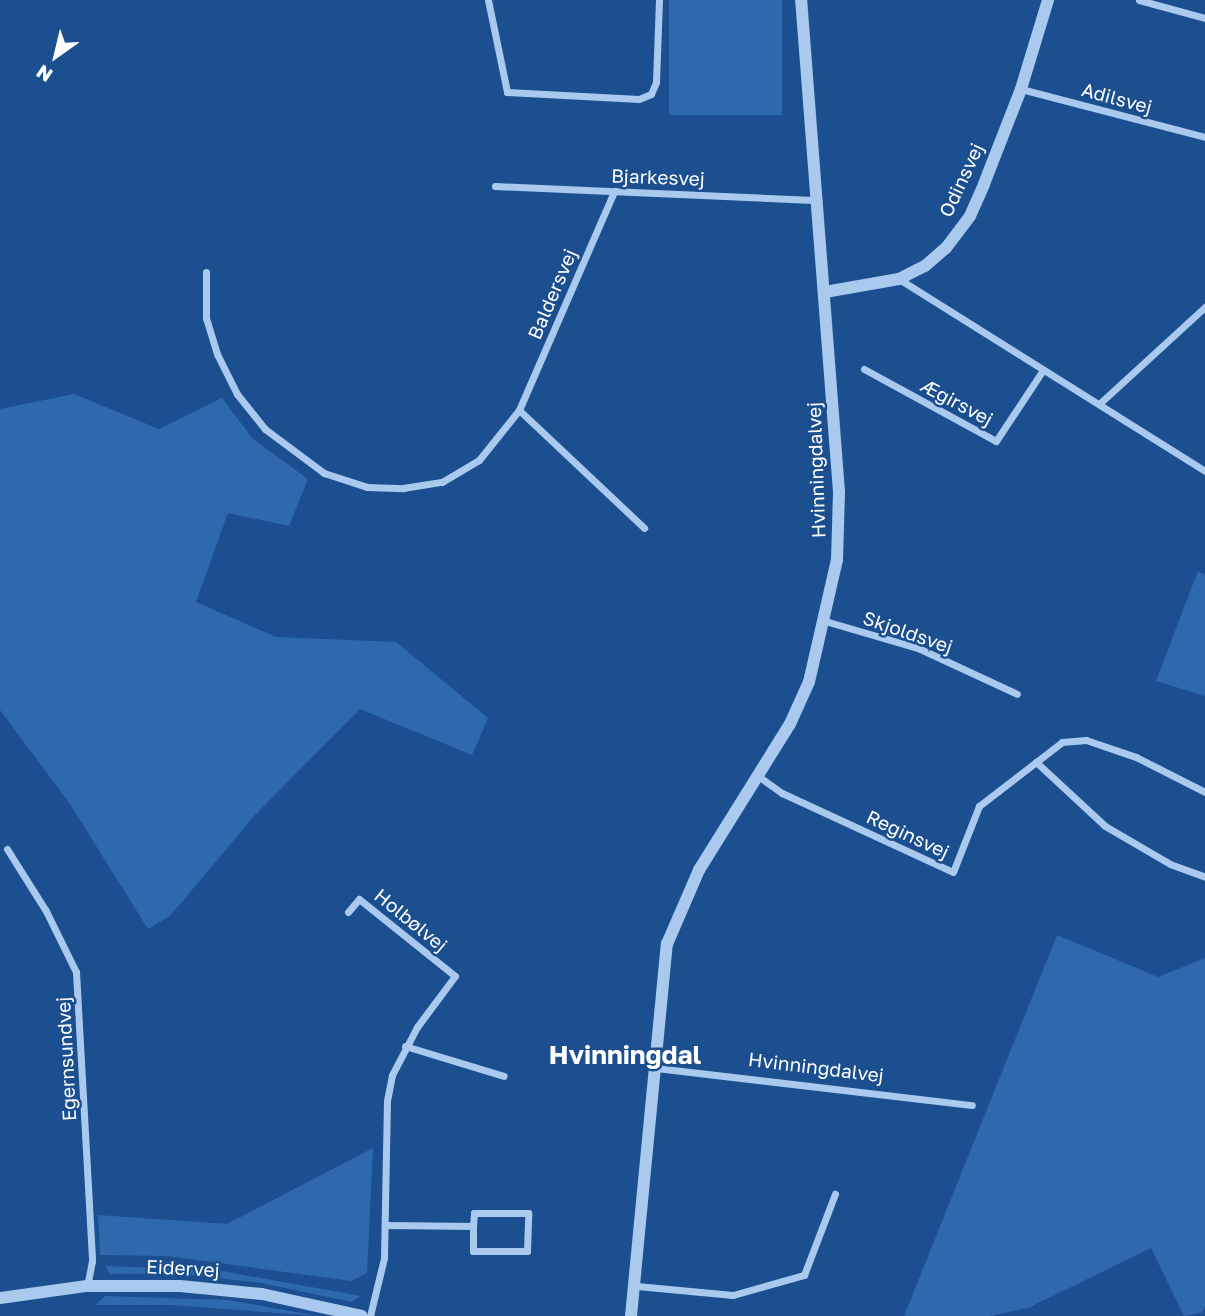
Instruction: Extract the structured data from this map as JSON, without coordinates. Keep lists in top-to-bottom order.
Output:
{
  "streets": {
    "street": [
      "Adilsvej",
      "Bjarkesvej",
      "Odinsvej",
      "Baldersvej",
      "Ægirsvej",
      "Hvinningdalvej",
      "Skjoldsvej",
      "Reginsvej",
      "Holbølvej",
      "Egernsundvej",
      "Eidervej"
    ]
  },
  "crossings": [
    ["Adilsvej", "Odinsvej"],
    ["Bjarkesvej", "Baldersvej"],
    ["Bjarkesvej", "Hvinningdalvej"],
    ["Odinsvej", "Hvinningdalvej"],
    ["Hvinningdalvej", "Skjoldsvej"],
    ["Hvinningdalvej", "Reginsvej"],
    ["Egernsundvej", "Eidervej"]
  ],
  "districts": ["Hvinningdal"],
  "north": "bottom left"
}
